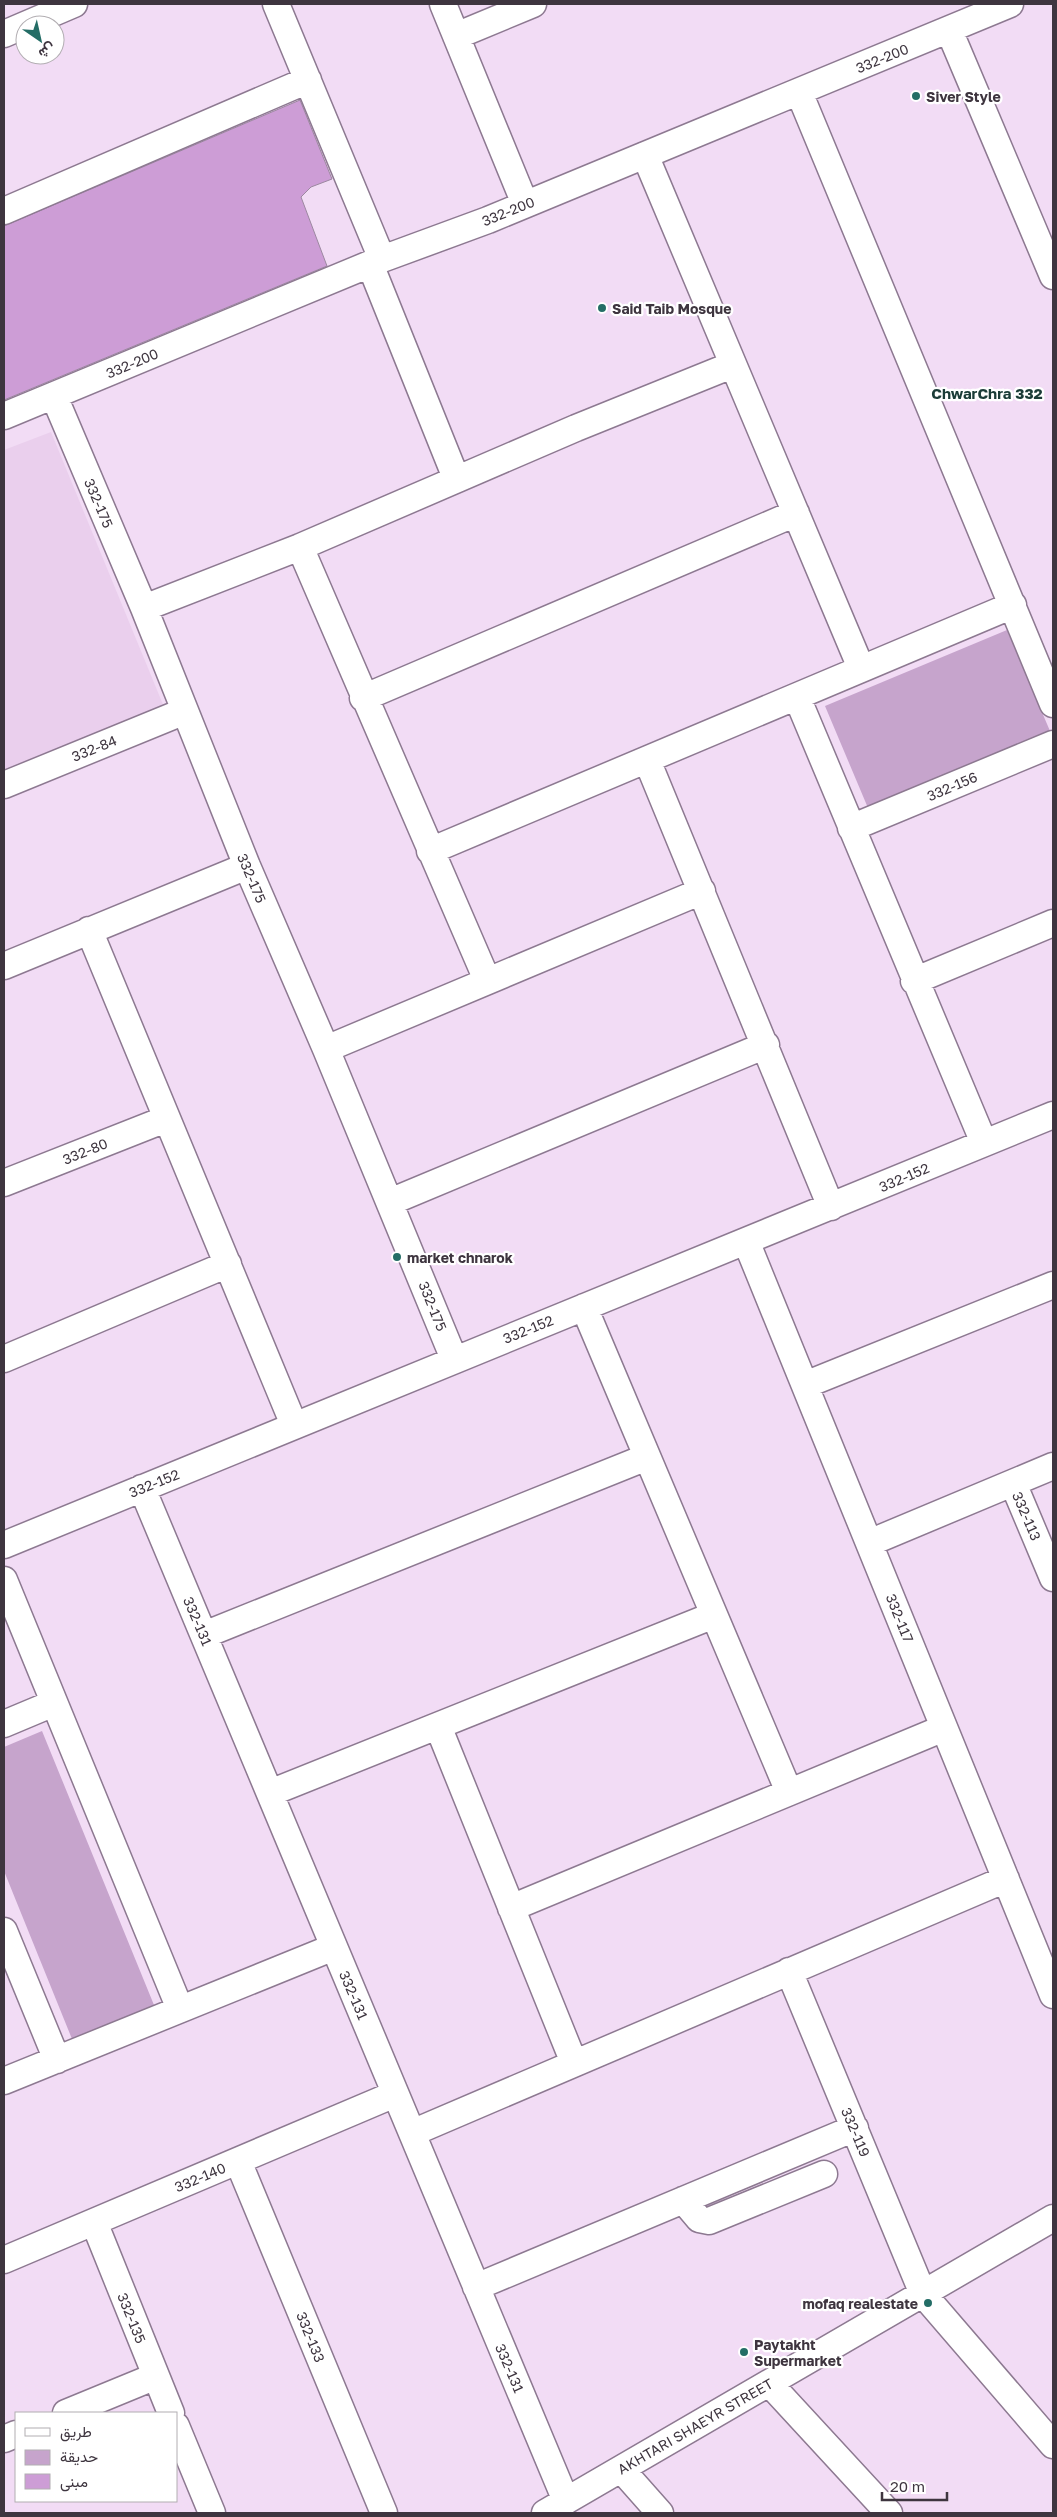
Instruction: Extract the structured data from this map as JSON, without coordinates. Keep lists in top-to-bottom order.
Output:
{
  "streets": {
    "street": [
      "332-200",
      "332-175",
      "332-84",
      "332-156",
      "332-80",
      "332-152",
      "332-113",
      "332-117",
      "332-131",
      "332-119",
      "332-140",
      "332-135",
      "332-133",
      "AKHTARI SHAEYR STREET"
    ]
  },
  "crossings": [
    ["332-200", "332-175"],
    ["332-175", "332-84"],
    ["332-175", "332-152"],
    ["332-152", "332-117"],
    ["332-152", "332-131"],
    ["332-131", "332-140"],
    ["332-131", "AKHTARI SHAEYR STREET"],
    ["332-119", "AKHTARI SHAEYR STREET"],
    ["332-140", "332-135"],
    ["332-140", "332-133"]
  ],
  "districts": ["ChwarChra 332"],
  "places": [
    "Siver Style",
    "Said Taib Mosque",
    "market chnarok",
    "mofaq realestate",
    "Paytakht Supermarket"
  ],
  "legend": ["طريق", "حديقة", "مبنى"],
  "scale_bar": "20 m",
  "north": "bottom right"
}
